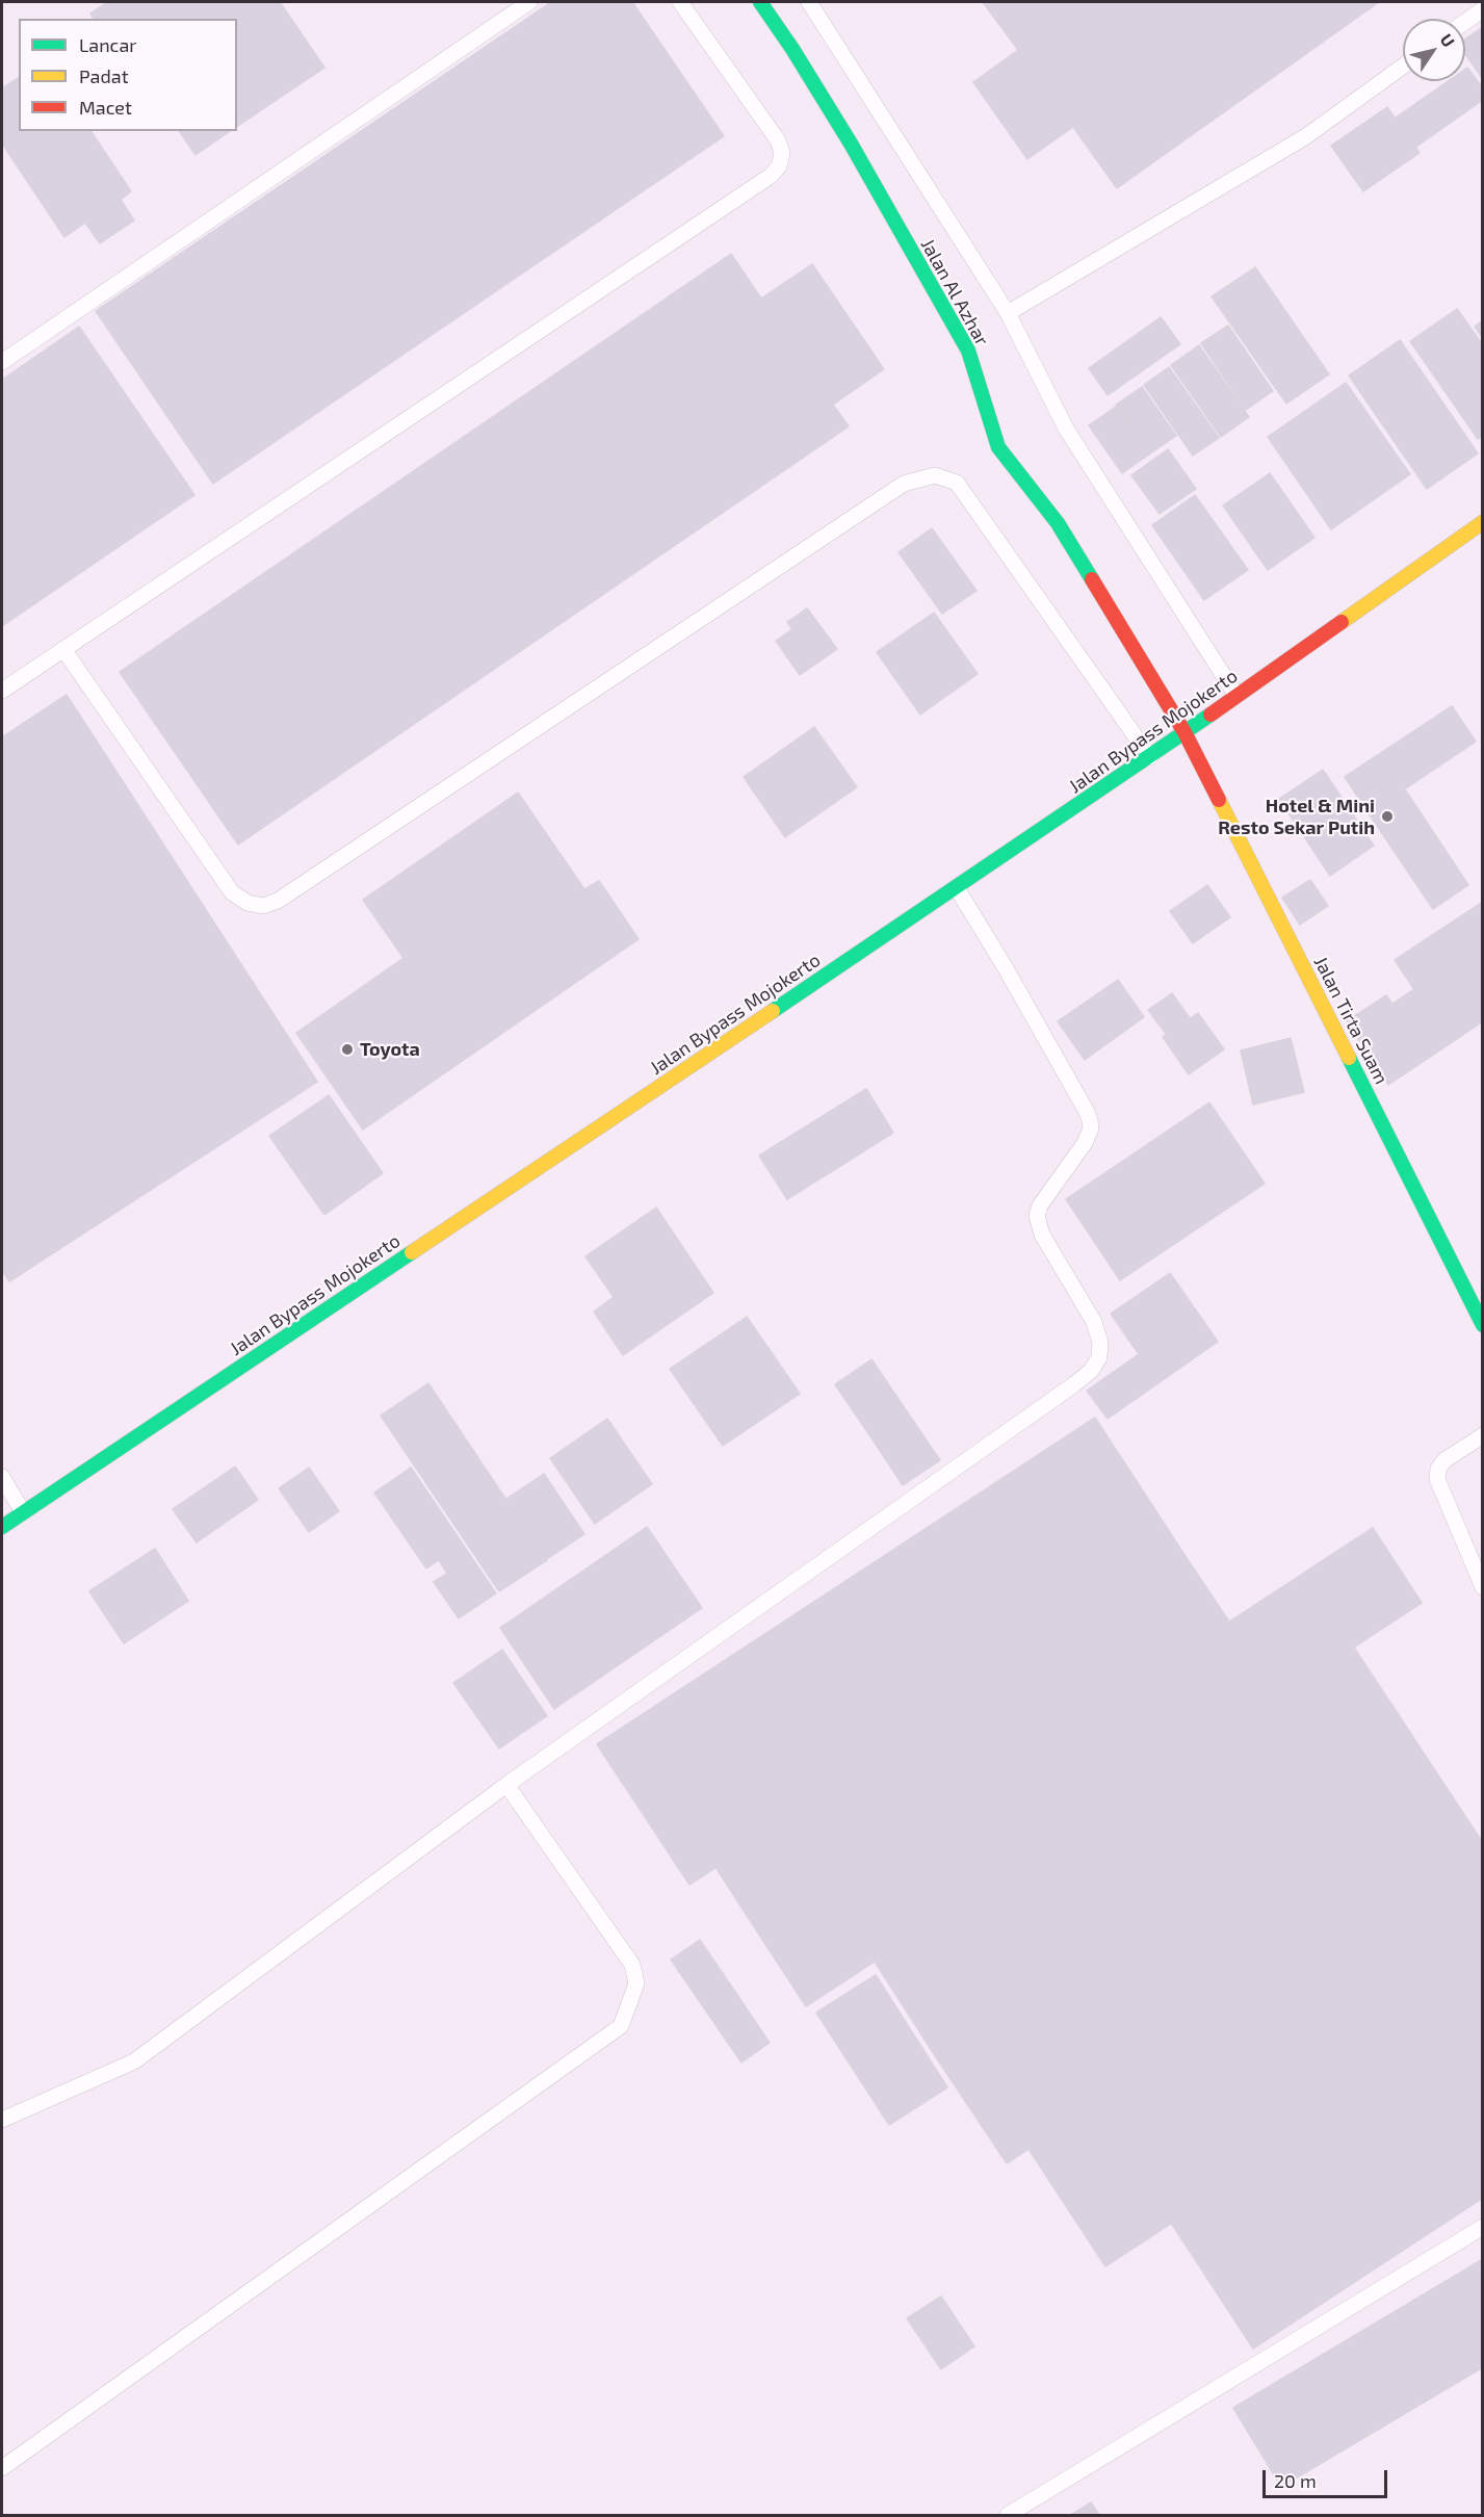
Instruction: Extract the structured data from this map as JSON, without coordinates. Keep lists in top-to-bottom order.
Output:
{
  "streets": {
    "main road": ["Jalan Al Azhar", "Jalan Bypass Mojokerto", "Jalan Tirta Suam"]
  },
  "crossings": [
    ["Jalan Al Azhar", "Jalan Bypass Mojokerto"],
    ["Jalan Al Azhar", "Jalan Tirta Suam"],
    ["Jalan Bypass Mojokerto", "Jalan Tirta Suam"]
  ],
  "places": ["Hotel & Mini Resto Sekar Putih", "Toyota"],
  "legend": ["Lancar", "Padat", "Macet"],
  "scale_bar": "20 m",
  "north": "top right"
}
